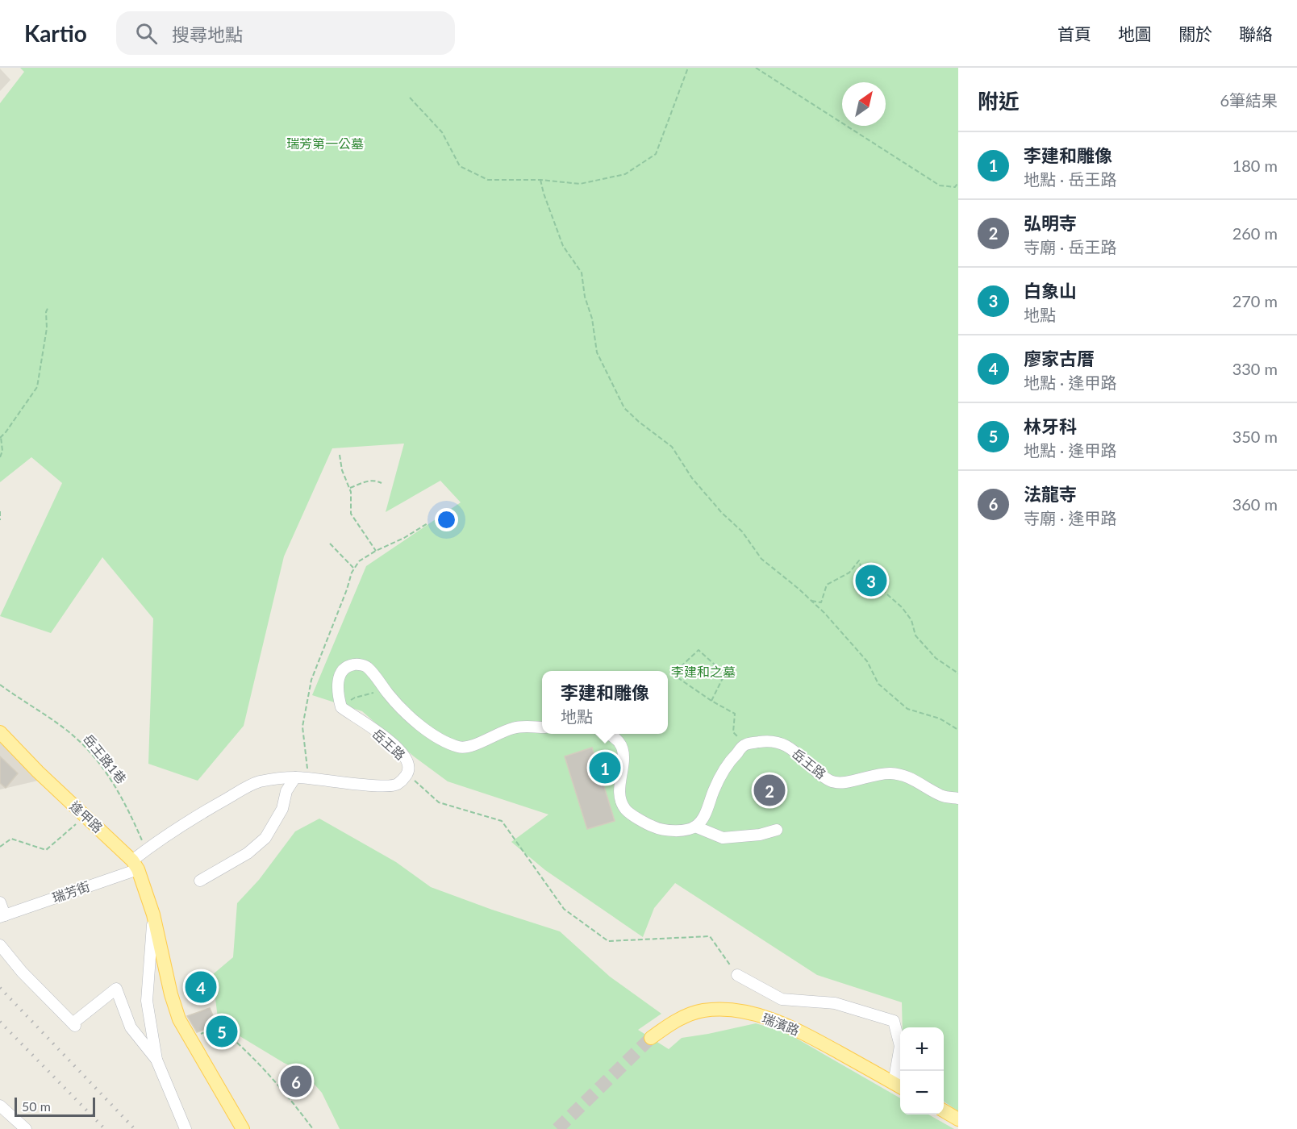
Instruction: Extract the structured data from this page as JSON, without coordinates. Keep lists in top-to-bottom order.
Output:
{
  "streets": {
    "main road": ["逢甲路", "瑞濱路"],
    "street": ["岳王路", "瑞芳街"],
    "path": ["岳王路1巷"]
  },
  "crossings": [
    ["岳王路", "岳王路1巷"],
    ["岳王路", "逢甲路"],
    ["岳王路", "瑞芳街"],
    ["逢甲路", "瑞芳街"]
  ],
  "parks": ["瑞芳第一公墓", "李建和之墓"],
  "scale_bar": "50 m",
  "north": "top right",
  "page": {
    "header": "Kartio",
    "search": "搜尋地點",
    "nav": [
      "首頁",
      "地圖",
      "關於",
      "聯絡"
    ],
    "heading": ["附近", "6筆結果"],
    "list": [
      {
        "mark": "1",
        "name": "李建和雕像",
        "note": "地點 · 岳王路",
        "value": "180 m"
      },
      {
        "mark": "2",
        "name": "弘明寺",
        "note": "寺廟 · 岳王路",
        "value": "260 m"
      },
      {
        "mark": "3",
        "name": "白象山",
        "note": "地點",
        "value": "270 m"
      },
      {
        "mark": "4",
        "name": "廖家古厝",
        "note": "地點 · 逢甲路",
        "value": "330 m"
      },
      {
        "mark": "5",
        "name": "林牙科",
        "note": "地點 · 逢甲路",
        "value": "350 m"
      },
      {
        "mark": "6",
        "name": "法龍寺",
        "note": "寺廟 · 逢甲路",
        "value": "360 m"
      }
    ],
    "pins": [
      "3",
      "1",
      "2",
      "4",
      "5",
      "6"
    ],
    "popup": ["李建和雕像", "地點"],
    "map_buttons": ["+", "−"],
    "scale": "50 m"
  }
}
